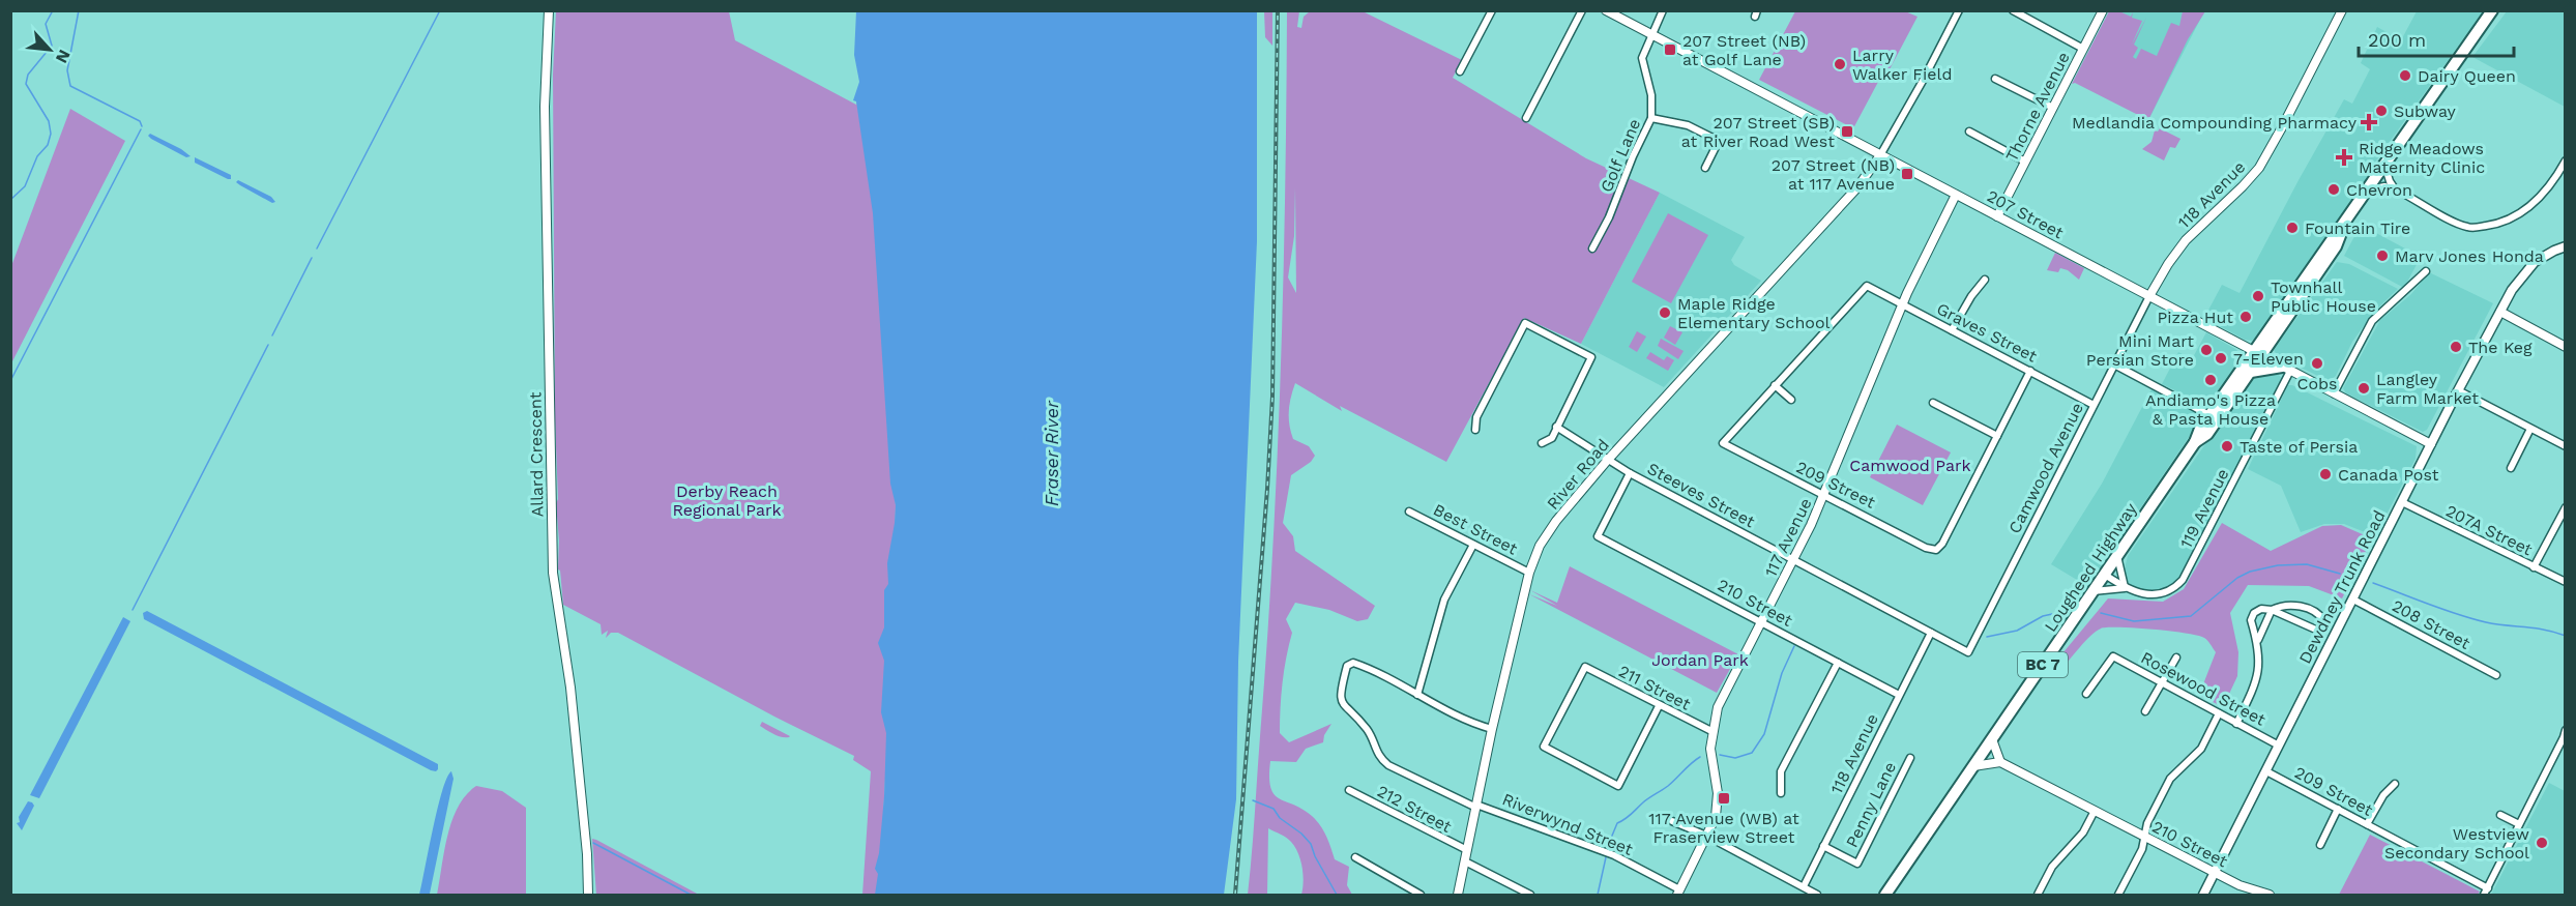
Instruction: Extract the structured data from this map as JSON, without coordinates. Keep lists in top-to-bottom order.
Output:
{
  "streets": {
    "highway": ["Lougheed Highway", "BC 7"],
    "main road": ["Dewdney Trunk Road"],
    "street": [
      "Thorne Avenue",
      "Golf Lane",
      "118 Avenue",
      "207 Street",
      "Graves Street",
      "Allard Crescent",
      "Camwood Avenue",
      "River Road",
      "209 Street",
      "Steeves Street",
      "119 Avenue",
      "Best Street",
      "207A Street",
      "117 Avenue",
      "210 Street",
      "208 Street",
      "211 Street",
      "Rosewood Street",
      "Penny Lane",
      "212 Street",
      "Riverwynd Street"
    ]
  },
  "crossings": [
    ["Thorne Avenue", "207 Street"],
    ["Golf Lane", "207 Street"],
    ["118 Avenue", "207 Street"],
    ["118 Avenue", "Camwood Avenue"],
    ["118 Avenue", "Steeves Street"],
    ["118 Avenue", "210 Street"],
    ["118 Avenue", "Penny Lane"],
    ["207 Street", "Camwood Avenue"],
    ["207 Street", "River Road"],
    ["207 Street", "119 Avenue"],
    ["207 Street", "117 Avenue"],
    ["207 Street", "Lougheed Highway"],
    ["207 Street", "Dewdney Trunk Road"],
    ["Graves Street", "Camwood Avenue"],
    ["Graves Street", "209 Street"],
    ["Graves Street", "117 Avenue"],
    ["Camwood Avenue", "Steeves Street"],
    ["River Road", "Steeves Street"],
    ["River Road", "Best Street"],
    ["River Road", "212 Street"],
    ["River Road", "Riverwynd Street"],
    ["209 Street", "117 Avenue"],
    ["209 Street", "Dewdney Trunk Road"],
    ["Steeves Street", "117 Avenue"],
    ["Steeves Street", "210 Street"],
    ["119 Avenue", "Lougheed Highway"],
    ["207A Street", "Dewdney Trunk Road"],
    ["117 Avenue", "210 Street"],
    ["117 Avenue", "211 Street"],
    ["117 Avenue", "Riverwynd Street"],
    ["Dewdney Trunk Road", "210 Street"],
    ["Dewdney Trunk Road", "208 Street"],
    ["Dewdney Trunk Road", "Rosewood Street"]
  ],
  "water": ["Fraser River"],
  "parks": ["Camwood Park", "Derby Reach Regional Park", "Jordan Park"],
  "places": {
    "transit": [
      "207 Street (NB) at Golf Lane",
      "207 Street (SB) at River Road West",
      "207 Street (NB) at 117 Avenue",
      "117 Avenue (WB) at Fraserview Street"
    ],
    "other": [
      "Larry Walker Field",
      "Dairy Queen",
      "Subway",
      "Chevron",
      "Fountain Tire",
      "Marv Jones Honda",
      "Townhall Public House",
      "Maple Ridge Elementary School",
      "Pizza Hut",
      "The Keg",
      "Mini Mart Persian Store",
      "7-Eleven",
      "Cobs",
      "Andiamo's Pizza & Pasta House",
      "Langley Farm Market",
      "Taste of Persia",
      "Canada Post",
      "Westview Secondary School"
    ],
    "health": ["Medlandia Compounding Pharmacy", "Ridge Meadows Maternity Clinic"]
  },
  "scale_bar": "200 m",
  "north": "bottom right"
}
